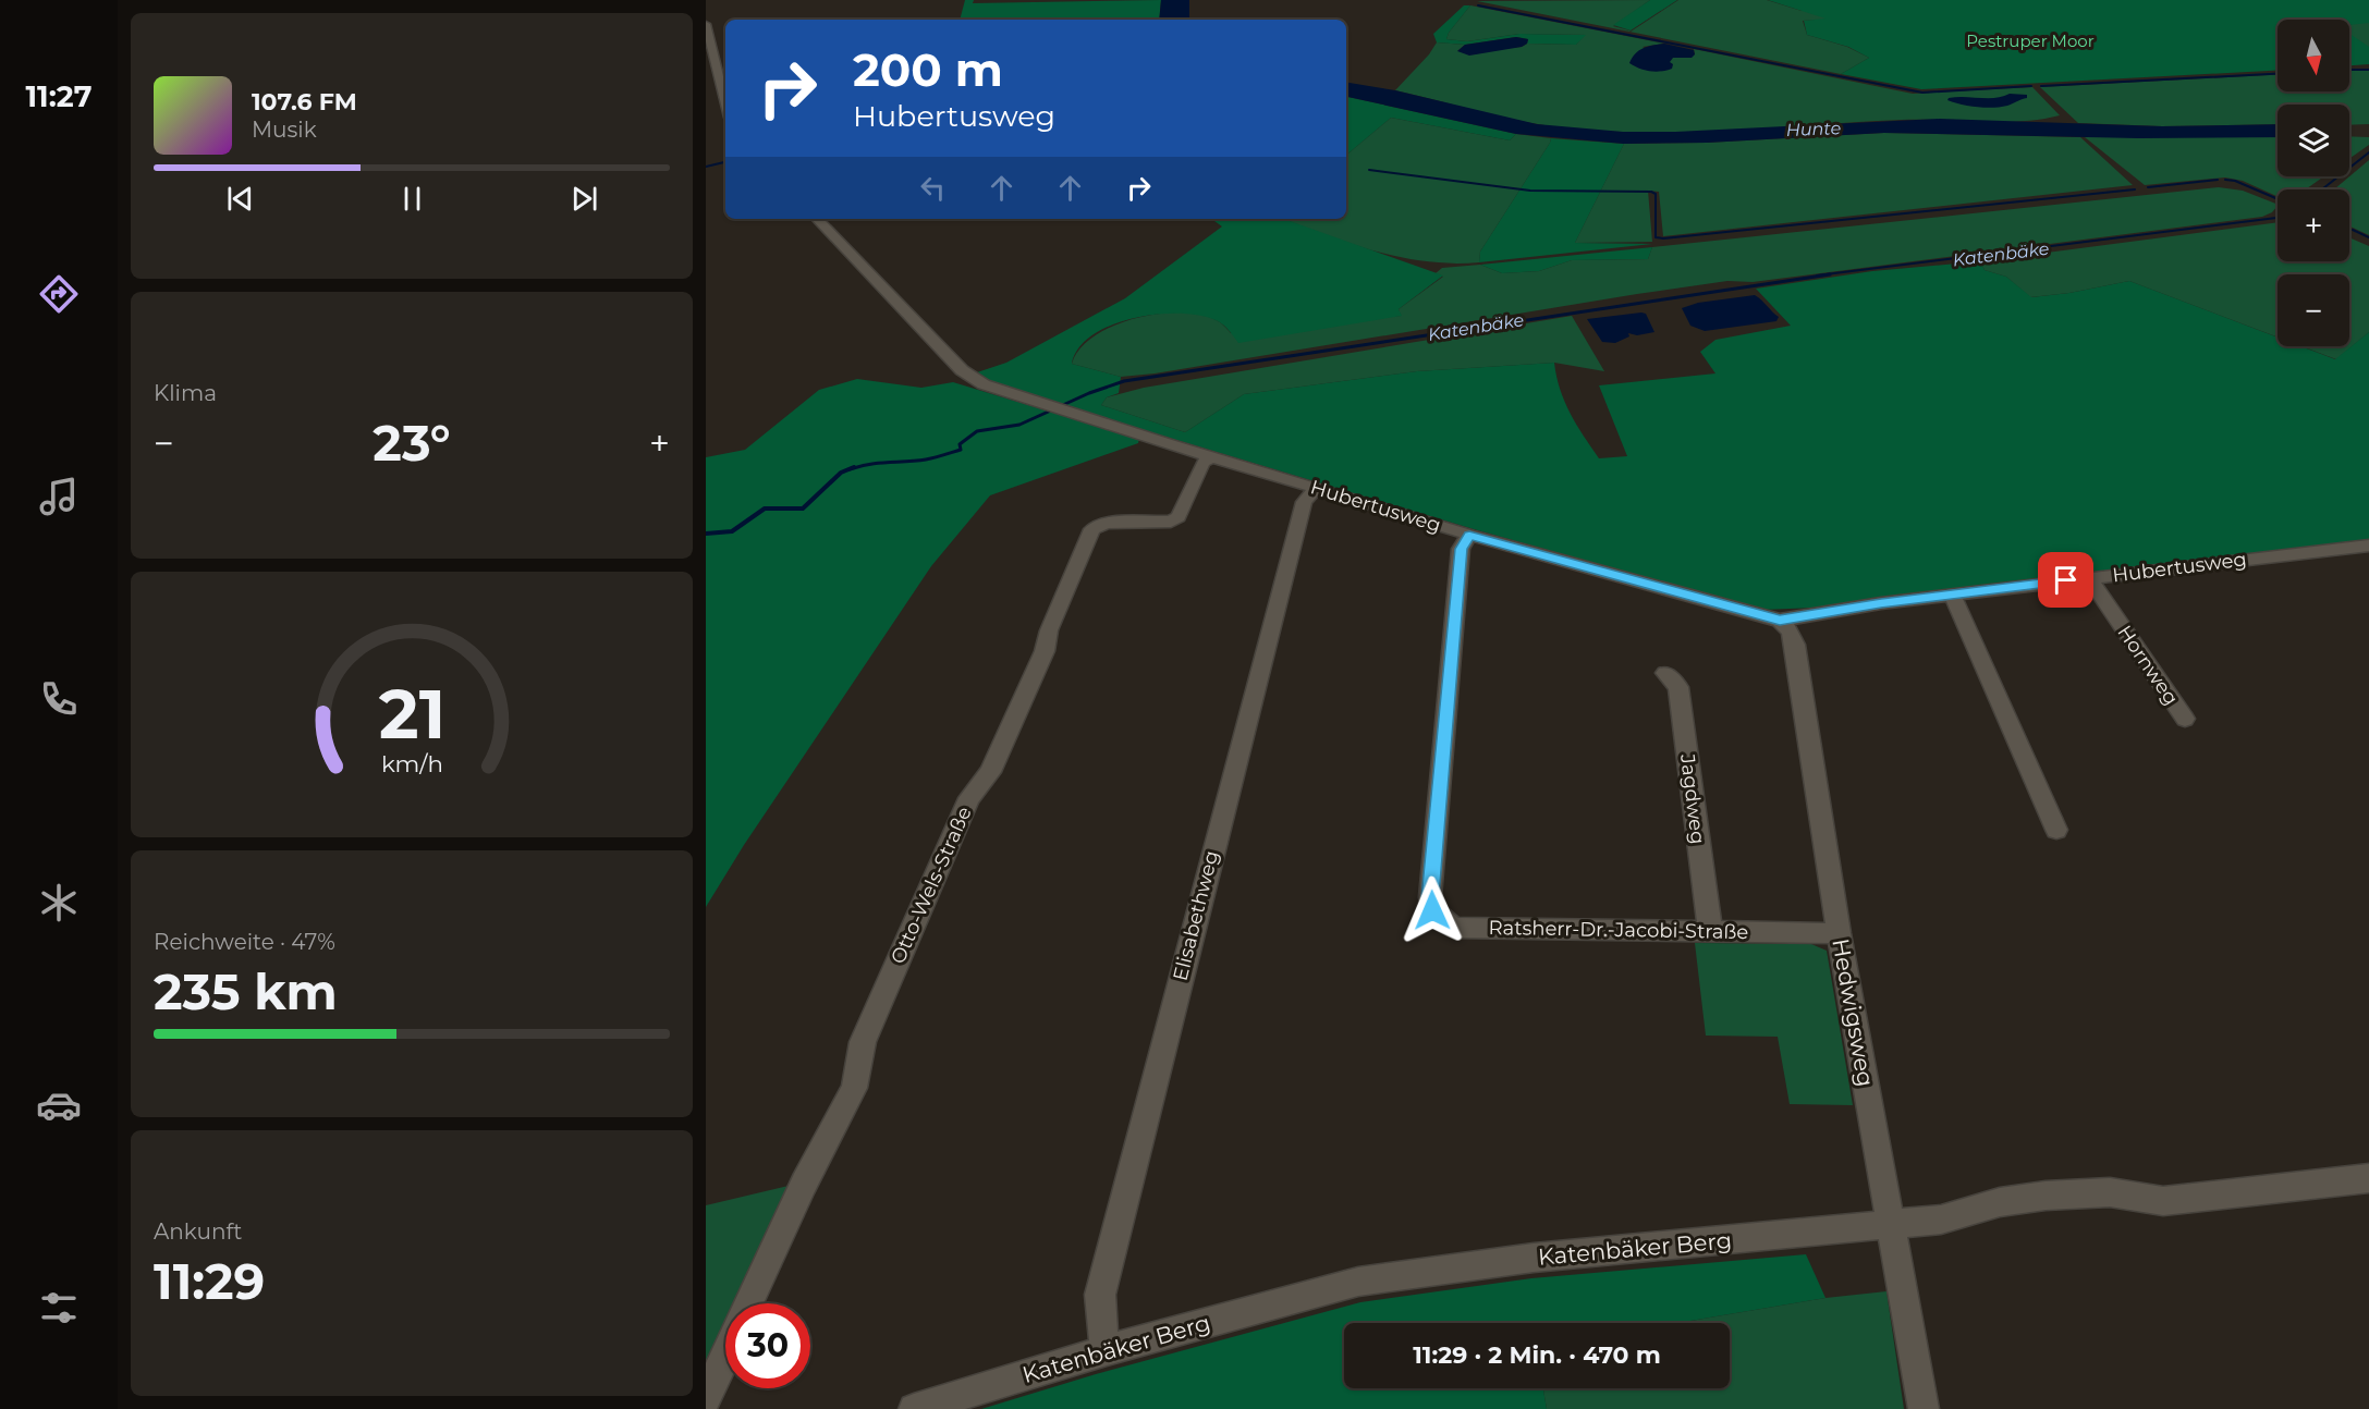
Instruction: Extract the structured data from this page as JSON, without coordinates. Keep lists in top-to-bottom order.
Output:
{
  "streets": {
    "street": [
      "Hubertusweg",
      "Hornweg",
      "Jagdweg",
      "Otto-Wels-Straße",
      "Elisabethweg",
      "Ratsherr-Dr.-Jacobi-Straße",
      "Hedwigsweg",
      "Katenbäker Berg"
    ]
  },
  "crossings": [
    ["Hubertusweg", "Hornweg"],
    ["Hubertusweg", "Otto-Wels-Straße"],
    ["Hubertusweg", "Elisabethweg"],
    ["Hubertusweg", "Ratsherr-Dr.-Jacobi-Straße"],
    ["Hubertusweg", "Hedwigsweg"],
    ["Jagdweg", "Ratsherr-Dr.-Jacobi-Straße"],
    ["Elisabethweg", "Katenbäker Berg"],
    ["Ratsherr-Dr.-Jacobi-Straße", "Hedwigsweg"],
    ["Hedwigsweg", "Katenbäker Berg"]
  ],
  "water": ["Hunte", "Katenbäke"],
  "parks": ["Pestruper Moor"],
  "north": "bottom",
  "page": {
    "tabs": "11:27",
    "map_buttons": ["+", "−"],
    "turn": ["200 m", "Hubertusweg"],
    "song": ["107.6 FM", "Musik"],
    "tile": [
      "Klima",
      ["Reichweite · 47%", "235 km"],
      ["Ankunft", "11:29"]
    ],
    "heat": ["−", "23°", "+"],
    "limit": "30",
    "trip": "11:29 · 2 Min. · 470 m",
    "gauge": ["21", "km/h"]
  }
}
